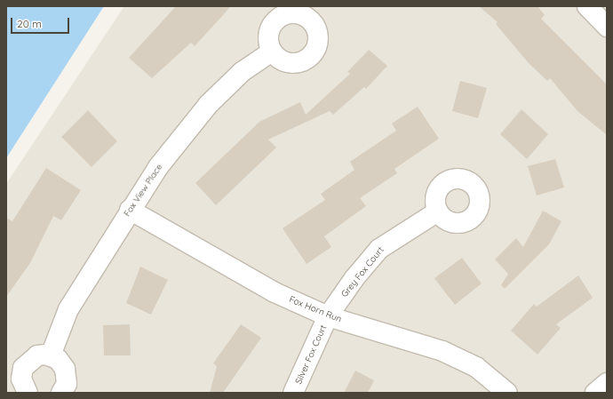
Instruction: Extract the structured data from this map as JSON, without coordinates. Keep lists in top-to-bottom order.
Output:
{
  "streets": {
    "street": [
      "Fox View Place",
      "Grey Fox Court",
      "Fox Horn Run",
      "Silver Fox Court"
    ]
  },
  "crossings": [
    ["Fox View Place", "Fox Horn Run"],
    ["Grey Fox Court", "Fox Horn Run"],
    ["Grey Fox Court", "Silver Fox Court"],
    ["Fox Horn Run", "Silver Fox Court"]
  ],
  "scale_bar": "20 m"
}
